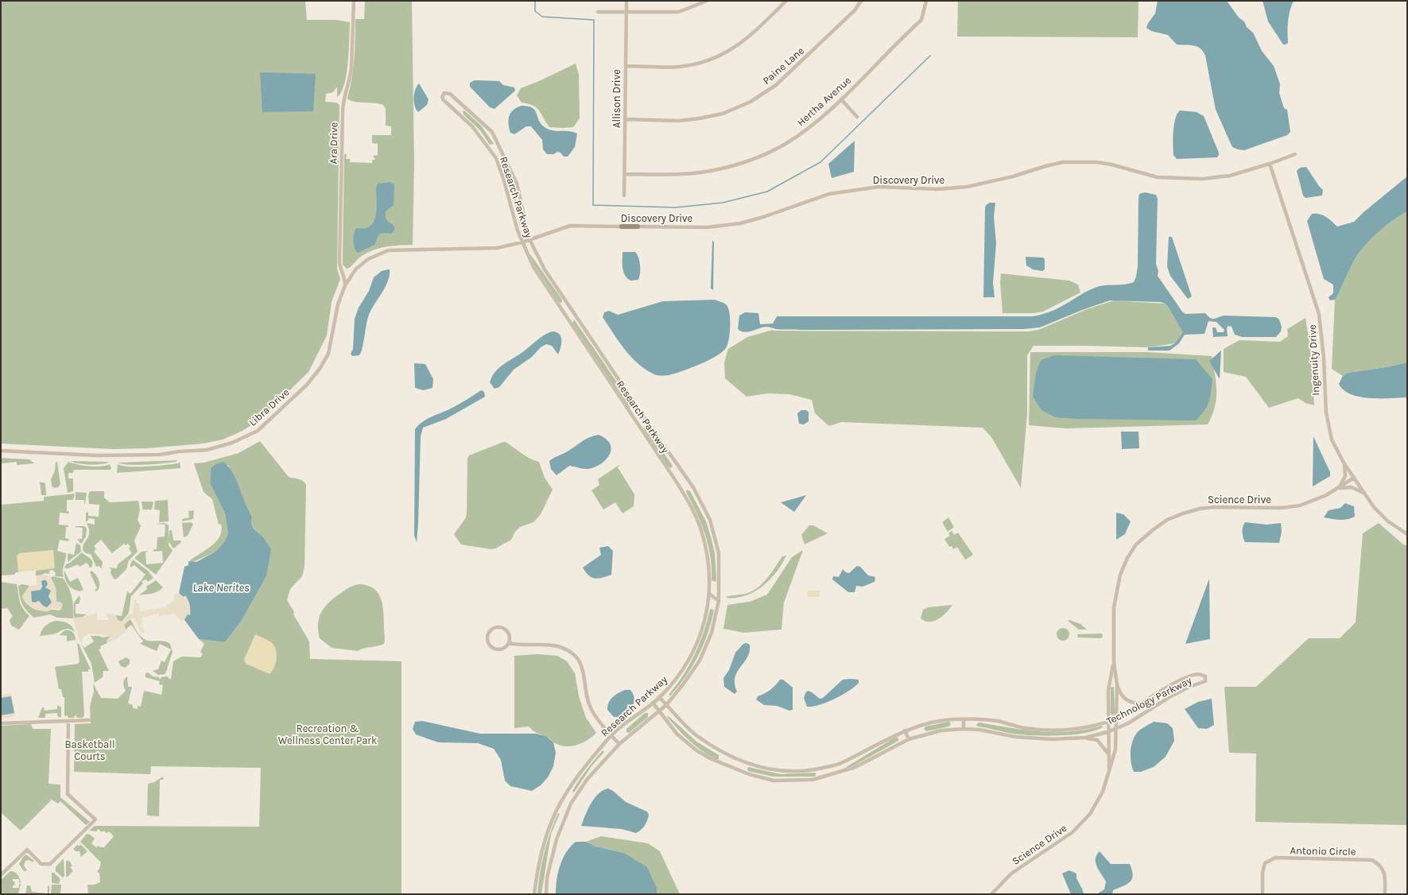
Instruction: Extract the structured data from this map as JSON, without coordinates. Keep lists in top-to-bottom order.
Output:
{
  "streets": {
    "street": [
      "Paine Lane",
      "Allison Drive",
      "Hertha Avenue",
      "Ara Drive",
      "Discovery Drive",
      "Research Parkway",
      "Ingenuity Drive",
      "Libra Drive",
      "Science Drive",
      "Technology Parkway",
      "Antonio Circle"
    ]
  },
  "crossings": [
    ["Paine Lane", "Allison Drive"],
    ["Allison Drive", "Hertha Avenue"],
    ["Ara Drive", "Libra Drive"],
    ["Discovery Drive", "Research Parkway"],
    ["Discovery Drive", "Ingenuity Drive"],
    ["Discovery Drive", "Libra Drive"],
    ["Research Parkway", "Technology Parkway"],
    ["Ingenuity Drive", "Science Drive"],
    ["Science Drive", "Technology Parkway"]
  ],
  "water": ["Lake Nerites"],
  "parks": ["Recreation & Wellness Center Park", "Basketball Courts"]
}
